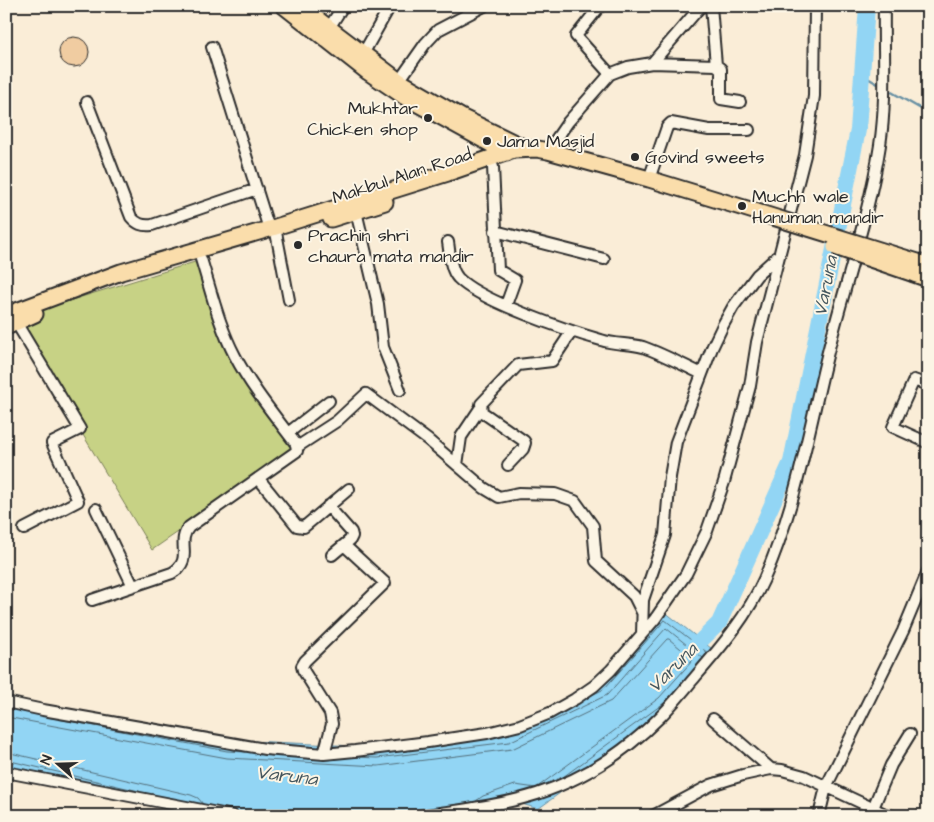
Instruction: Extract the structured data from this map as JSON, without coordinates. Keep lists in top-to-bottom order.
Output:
{
  "streets": {
    "highway": ["Makbul Alan Road"]
  },
  "water": ["Varuna"],
  "places": [
    "Mukhtar Chicken shop",
    "Jama Masjid",
    "Govind sweets",
    "Muchh wale Hanuman mandir",
    "Prachin shri chaura mata mandir"
  ],
  "north": "left"
}
